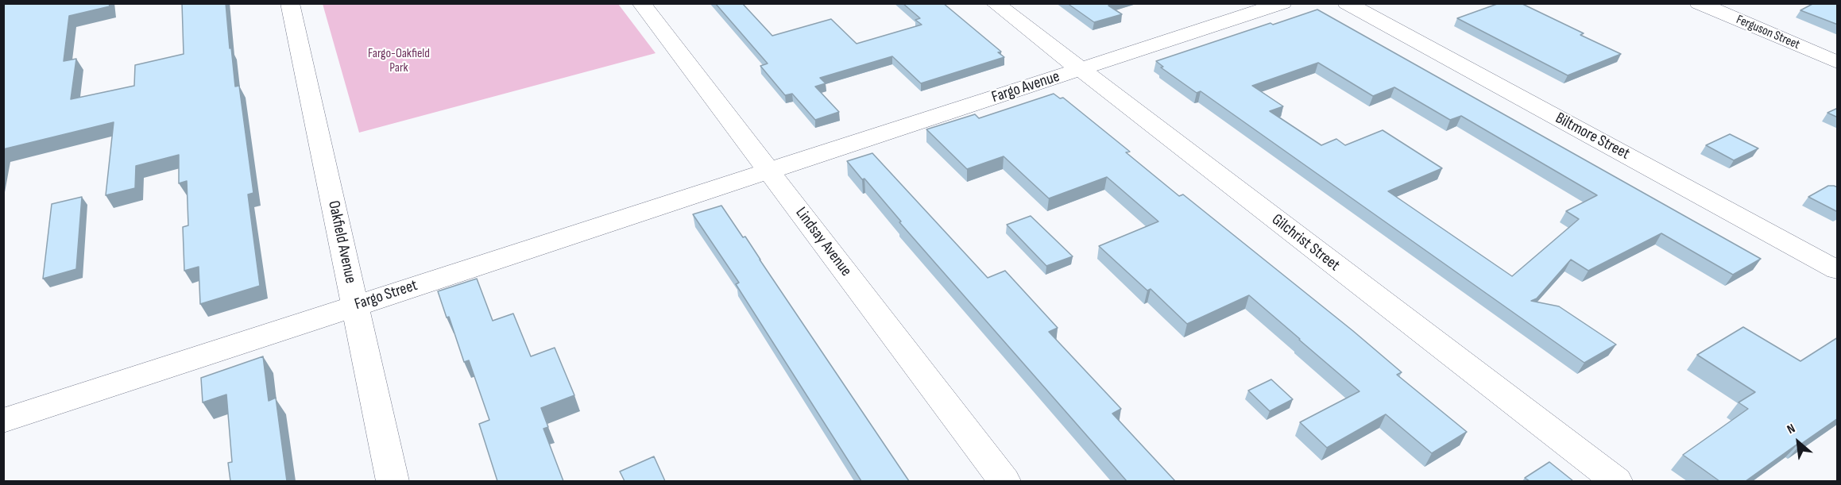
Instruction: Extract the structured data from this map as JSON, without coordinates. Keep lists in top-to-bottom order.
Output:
{
  "streets": {
    "street": [
      "Ferguson Street",
      "Fargo Avenue",
      "Biltmore Street",
      "Oakfield Avenue",
      "Lindsay Avenue",
      "Gilchrist Street",
      "Fargo Street"
    ]
  },
  "crossings": [
    ["Fargo Avenue", "Lindsay Avenue"],
    ["Fargo Avenue", "Gilchrist Street"],
    ["Fargo Avenue", "Fargo Street"],
    ["Oakfield Avenue", "Fargo Street"],
    ["Lindsay Avenue", "Fargo Street"]
  ],
  "parks": ["Fargo-Oakfield Park"],
  "north": "top left"
}
